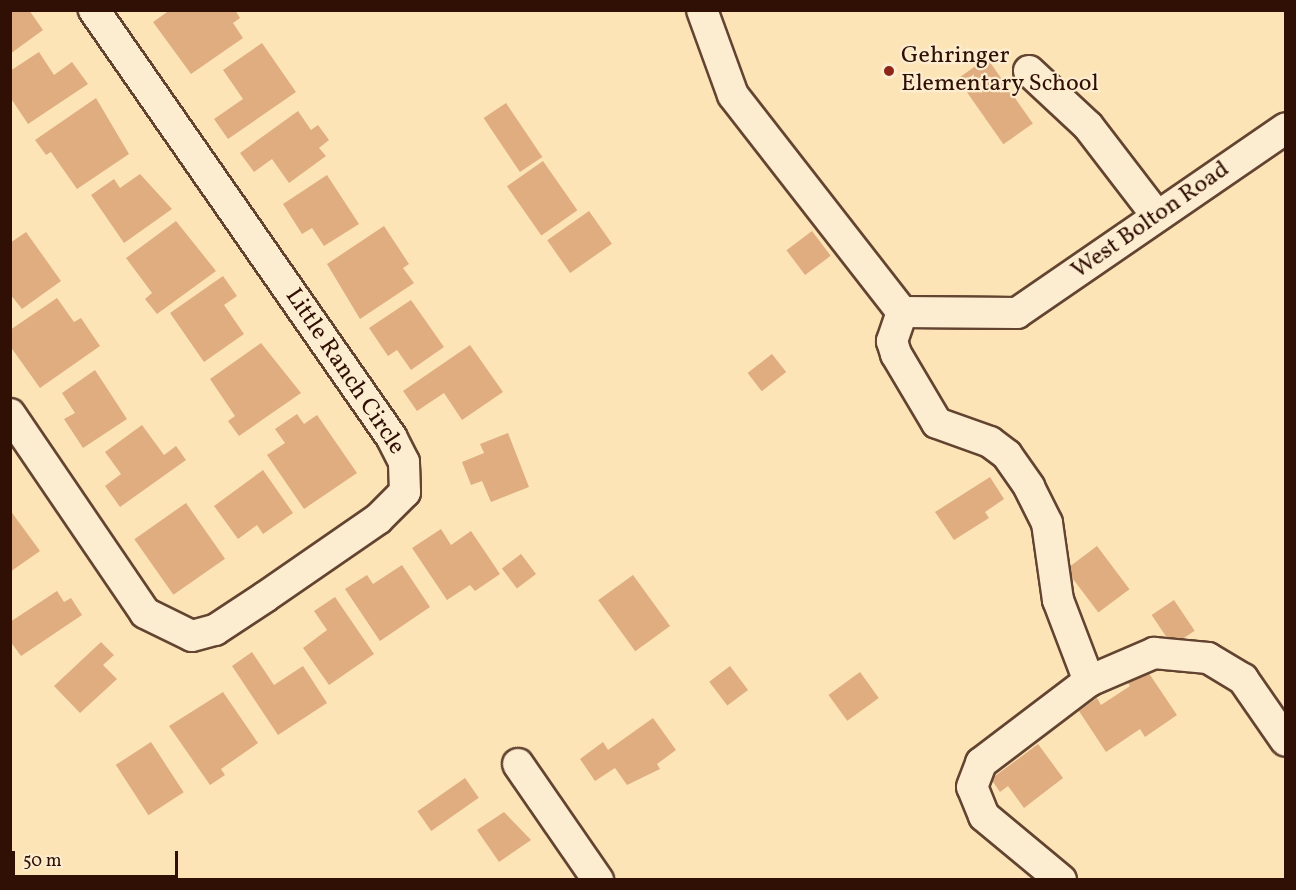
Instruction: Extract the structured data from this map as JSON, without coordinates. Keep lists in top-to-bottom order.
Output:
{
  "streets": {
    "street": ["West Bolton Road", "Little Ranch Circle"]
  },
  "places": ["Gehringer Elementary School"],
  "scale_bar": "50 m"
}
